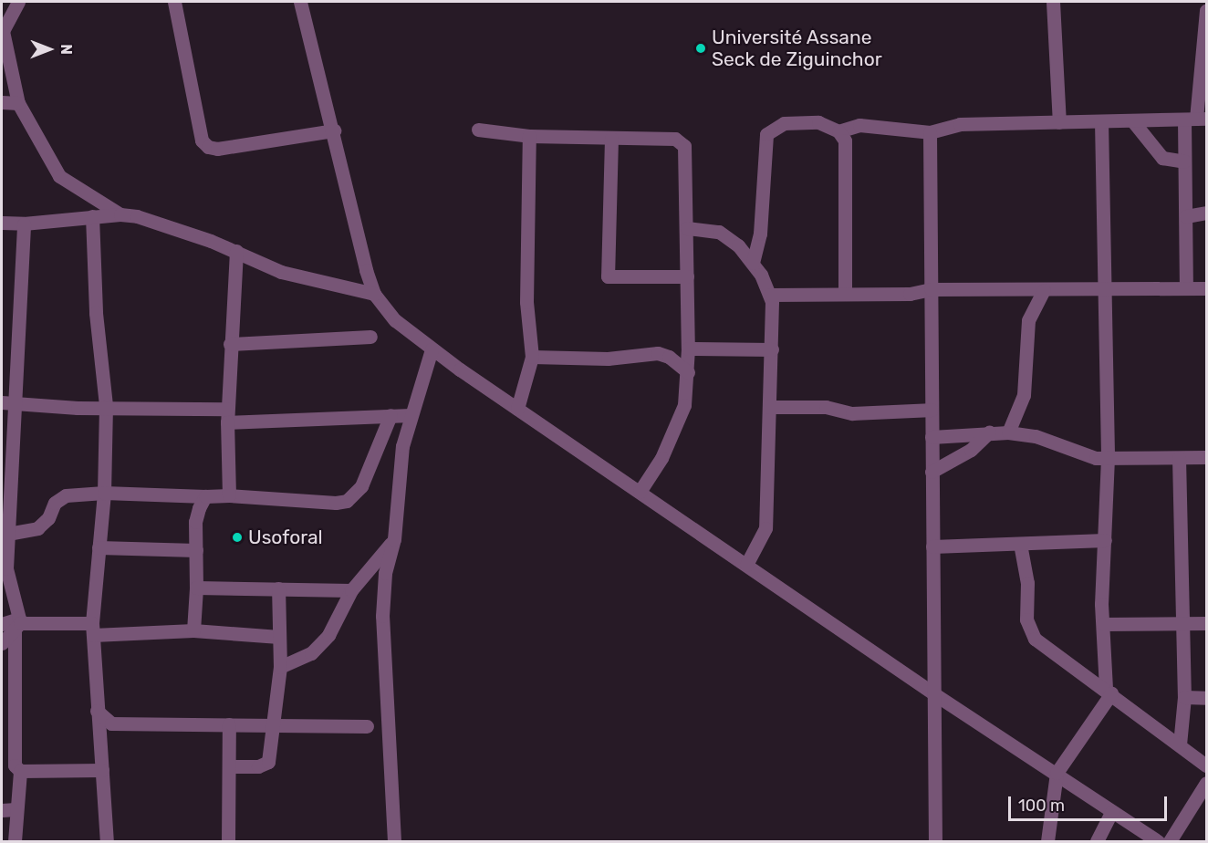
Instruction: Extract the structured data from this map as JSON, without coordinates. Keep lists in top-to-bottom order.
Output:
{
  "places": ["Université Assane Seck de Ziguinchor", "Usoforal"],
  "scale_bar": "100 m",
  "north": "right"
}
